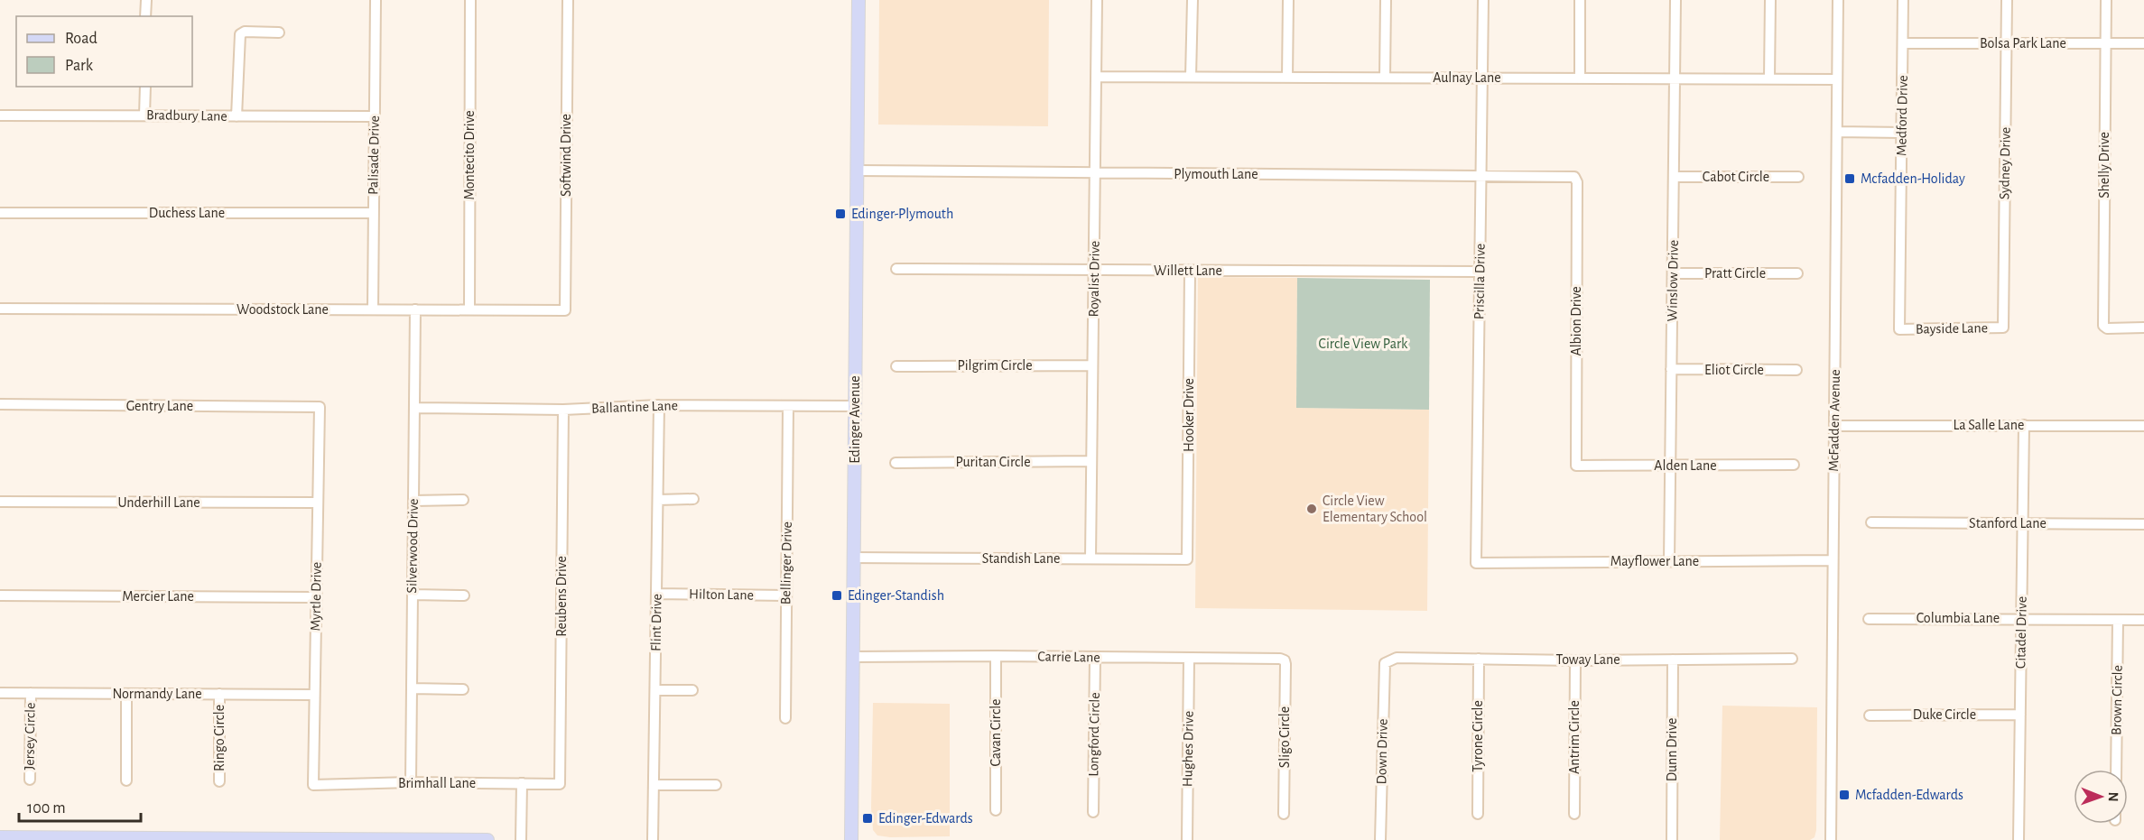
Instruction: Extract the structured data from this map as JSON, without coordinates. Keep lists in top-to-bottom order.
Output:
{
  "streets": {
    "main road": ["Edinger Avenue"],
    "street": [
      "Bolsa Park Lane",
      "Aulnay Lane",
      "Bradbury Lane",
      "Medford Drive",
      "Palisade Drive",
      "Montecito Drive",
      "Softwind Drive",
      "Sydney Drive",
      "Shelly Drive",
      "Plymouth Lane",
      "Cabot Circle",
      "Duchess Lane",
      "Willett Lane",
      "Pratt Circle",
      "Royalist Drive",
      "Winslow Drive",
      "Priscilla Drive",
      "Woodstock Lane",
      "Albion Drive",
      "Bayside Lane",
      "Pilgrim Circle",
      "Eliot Circle",
      "Gentry Lane",
      "Ballantine Lane",
      "Hooker Drive",
      "McFadden Avenue",
      "La Salle Lane",
      "Puritan Circle",
      "Alden Lane",
      "Underhill Lane",
      "Stanford Lane",
      "Silverwood Drive",
      "Standish Lane",
      "Mayflower Lane",
      "Bellinger Drive",
      "Hilton Lane",
      "Mercier Lane",
      "Myrtle Drive",
      "Reubens Drive",
      "Columbia Lane",
      "Flint Drive",
      "Citadel Drive",
      "Carrie Lane",
      "Toway Lane",
      "Normandy Lane",
      "Brown Circle",
      "Duke Circle",
      "Cavan Circle",
      "Longford Circle",
      "Jersey Circle",
      "Tyrone Circle",
      "Sligo Circle",
      "Antrim Circle",
      "Ringo Circle",
      "Hughes Drive",
      "Dunn Drive",
      "Down Drive",
      "Brimhall Lane"
    ]
  },
  "crossings": [
    ["Bolsa Park Lane", "Medford Drive"],
    ["Bolsa Park Lane", "Sydney Drive"],
    ["Bolsa Park Lane", "Shelly Drive"],
    ["Aulnay Lane", "Royalist Drive"],
    ["Aulnay Lane", "Winslow Drive"],
    ["Aulnay Lane", "Priscilla Drive"],
    ["Aulnay Lane", "McFadden Avenue"],
    ["Bradbury Lane", "Palisade Drive"],
    ["Medford Drive", "Bayside Lane"],
    ["Palisade Drive", "Duchess Lane"],
    ["Palisade Drive", "Woodstock Lane"],
    ["Montecito Drive", "Woodstock Lane"],
    ["Softwind Drive", "Woodstock Lane"],
    ["Sydney Drive", "Bayside Lane"],
    ["Plymouth Lane", "Royalist Drive"],
    ["Plymouth Lane", "Priscilla Drive"],
    ["Plymouth Lane", "Albion Drive"],
    ["Plymouth Lane", "Edinger Avenue"],
    ["Cabot Circle", "Winslow Drive"],
    ["Willett Lane", "Royalist Drive"],
    ["Willett Lane", "Priscilla Drive"],
    ["Willett Lane", "Hooker Drive"],
    ["Pratt Circle", "Winslow Drive"],
    ["Royalist Drive", "Pilgrim Circle"],
    ["Royalist Drive", "Puritan Circle"],
    ["Royalist Drive", "Standish Lane"],
    ["Winslow Drive", "Eliot Circle"],
    ["Winslow Drive", "Alden Lane"],
    ["Winslow Drive", "Mayflower Lane"],
    ["Priscilla Drive", "Mayflower Lane"],
    ["Woodstock Lane", "Silverwood Drive"],
    ["Albion Drive", "Alden Lane"],
    ["Gentry Lane", "Myrtle Drive"],
    ["Ballantine Lane", "Edinger Avenue"],
    ["Ballantine Lane", "Silverwood Drive"],
    ["Ballantine Lane", "Bellinger Drive"],
    ["Ballantine Lane", "Reubens Drive"],
    ["Ballantine Lane", "Flint Drive"],
    ["Hooker Drive", "Standish Lane"],
    ["Edinger Avenue", "Standish Lane"],
    ["Edinger Avenue", "Carrie Lane"],
    ["McFadden Avenue", "La Salle Lane"],
    ["McFadden Avenue", "Mayflower Lane"],
    ["La Salle Lane", "Citadel Drive"],
    ["Underhill Lane", "Myrtle Drive"],
    ["Stanford Lane", "Citadel Drive"],
    ["Silverwood Drive", "Brimhall Lane"],
    ["Bellinger Drive", "Hilton Lane"],
    ["Hilton Lane", "Flint Drive"],
    ["Mercier Lane", "Myrtle Drive"],
    ["Myrtle Drive", "Normandy Lane"],
    ["Myrtle Drive", "Brimhall Lane"],
    ["Reubens Drive", "Brimhall Lane"],
    ["Columbia Lane", "Citadel Drive"],
    ["Columbia Lane", "Brown Circle"],
    ["Citadel Drive", "Duke Circle"],
    ["Carrie Lane", "Cavan Circle"],
    ["Carrie Lane", "Longford Circle"],
    ["Carrie Lane", "Sligo Circle"],
    ["Carrie Lane", "Hughes Drive"],
    ["Toway Lane", "Tyrone Circle"],
    ["Toway Lane", "Antrim Circle"],
    ["Toway Lane", "Dunn Drive"],
    ["Toway Lane", "Down Drive"],
    ["Normandy Lane", "Jersey Circle"],
    ["Normandy Lane", "Ringo Circle"]
  ],
  "parks": ["Circle View Park"],
  "places": {
    "transit": [
      "Mcfadden-Holiday",
      "Edinger-Plymouth",
      "Edinger-Standish",
      "Mcfadden-Edwards",
      "Edinger-Edwards"
    ],
    "other": ["Circle View Elementary School"]
  },
  "legend": ["Road", "Park"],
  "scale_bar": "100 m",
  "north": "right"
}
